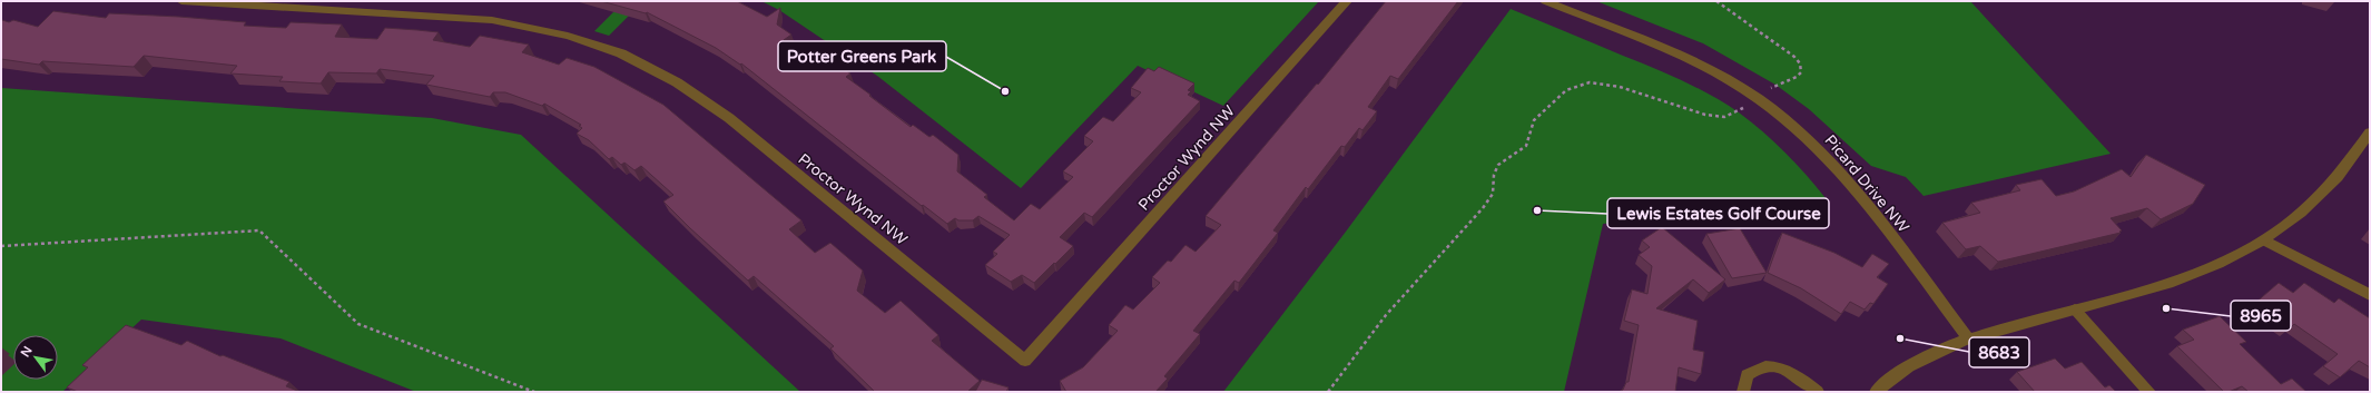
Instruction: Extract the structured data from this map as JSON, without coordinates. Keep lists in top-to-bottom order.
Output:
{
  "streets": {
    "street": ["Proctor Wynd NW", "Picard Drive NW"]
  },
  "places": [
    "Potter Greens Park",
    "Lewis Estates Golf Course",
    "8965",
    "8683"
  ],
  "north": "top left"
}
